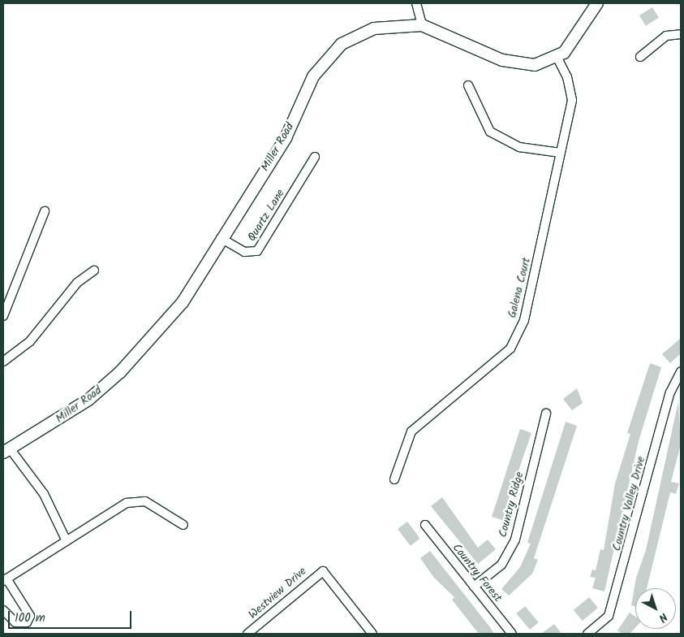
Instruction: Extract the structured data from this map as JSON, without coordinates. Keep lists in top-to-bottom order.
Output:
{
  "streets": {
    "street": [
      "Miller Road",
      "Quartz Lane",
      "Galena Court",
      "Country Valley Drive",
      "Country Ridge",
      "Country Forest",
      "Westview Drive"
    ]
  },
  "crossings": [
    ["Miller Road", "Quartz Lane"],
    ["Miller Road", "Galena Court"],
    ["Country Ridge", "Country Forest"]
  ],
  "scale_bar": "100 m",
  "north": "bottom right"
}
